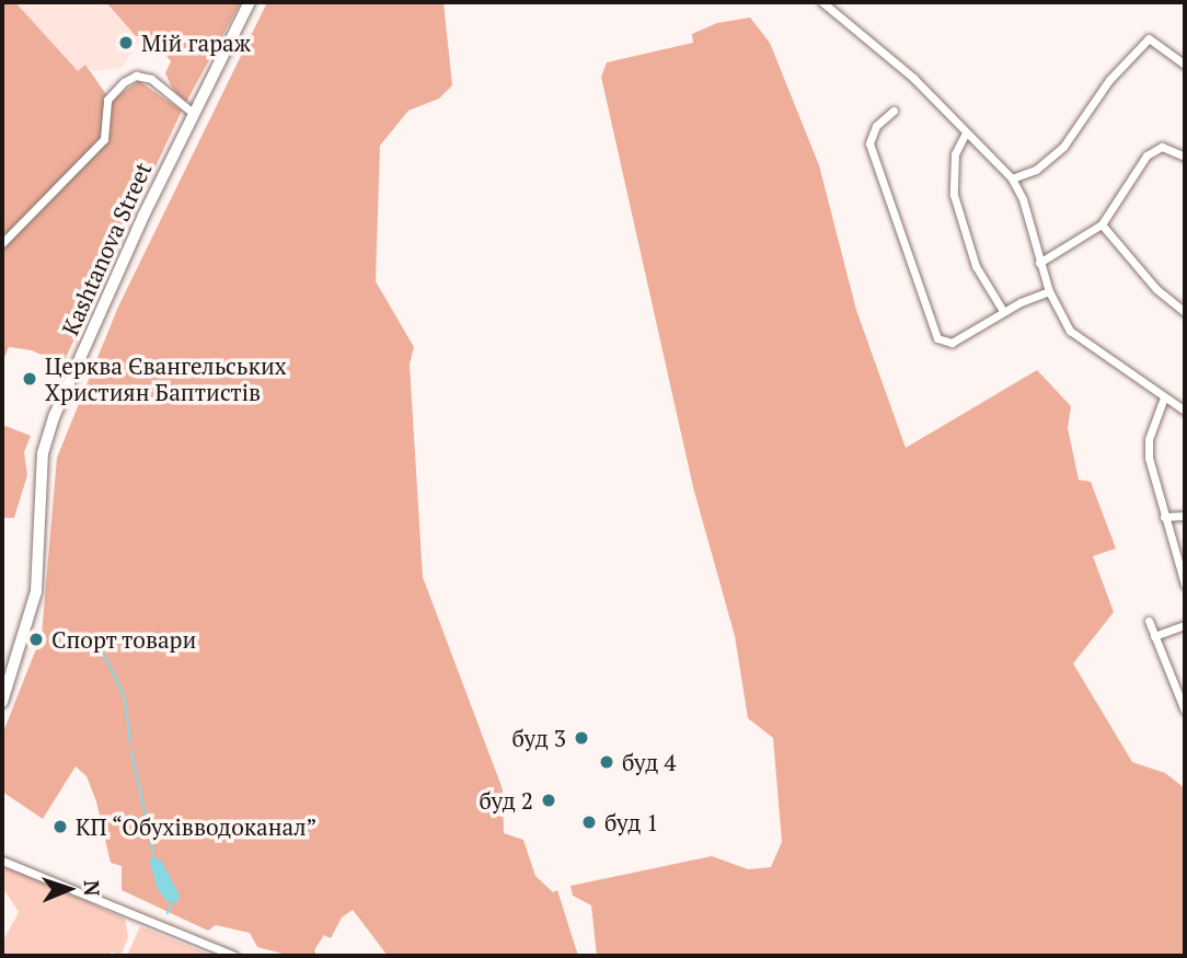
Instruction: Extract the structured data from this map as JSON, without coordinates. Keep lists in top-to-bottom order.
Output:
{
  "streets": {
    "main road": ["Kashtanova Street"]
  },
  "places": [
    "Мій гараж",
    "Церква Євангельських Християн Баптистів",
    "Спорт товари",
    "буд 3",
    "буд 4",
    "буд 2",
    "буд 1",
    "КП “Обухівводоканал”"
  ],
  "north": "right"
}
